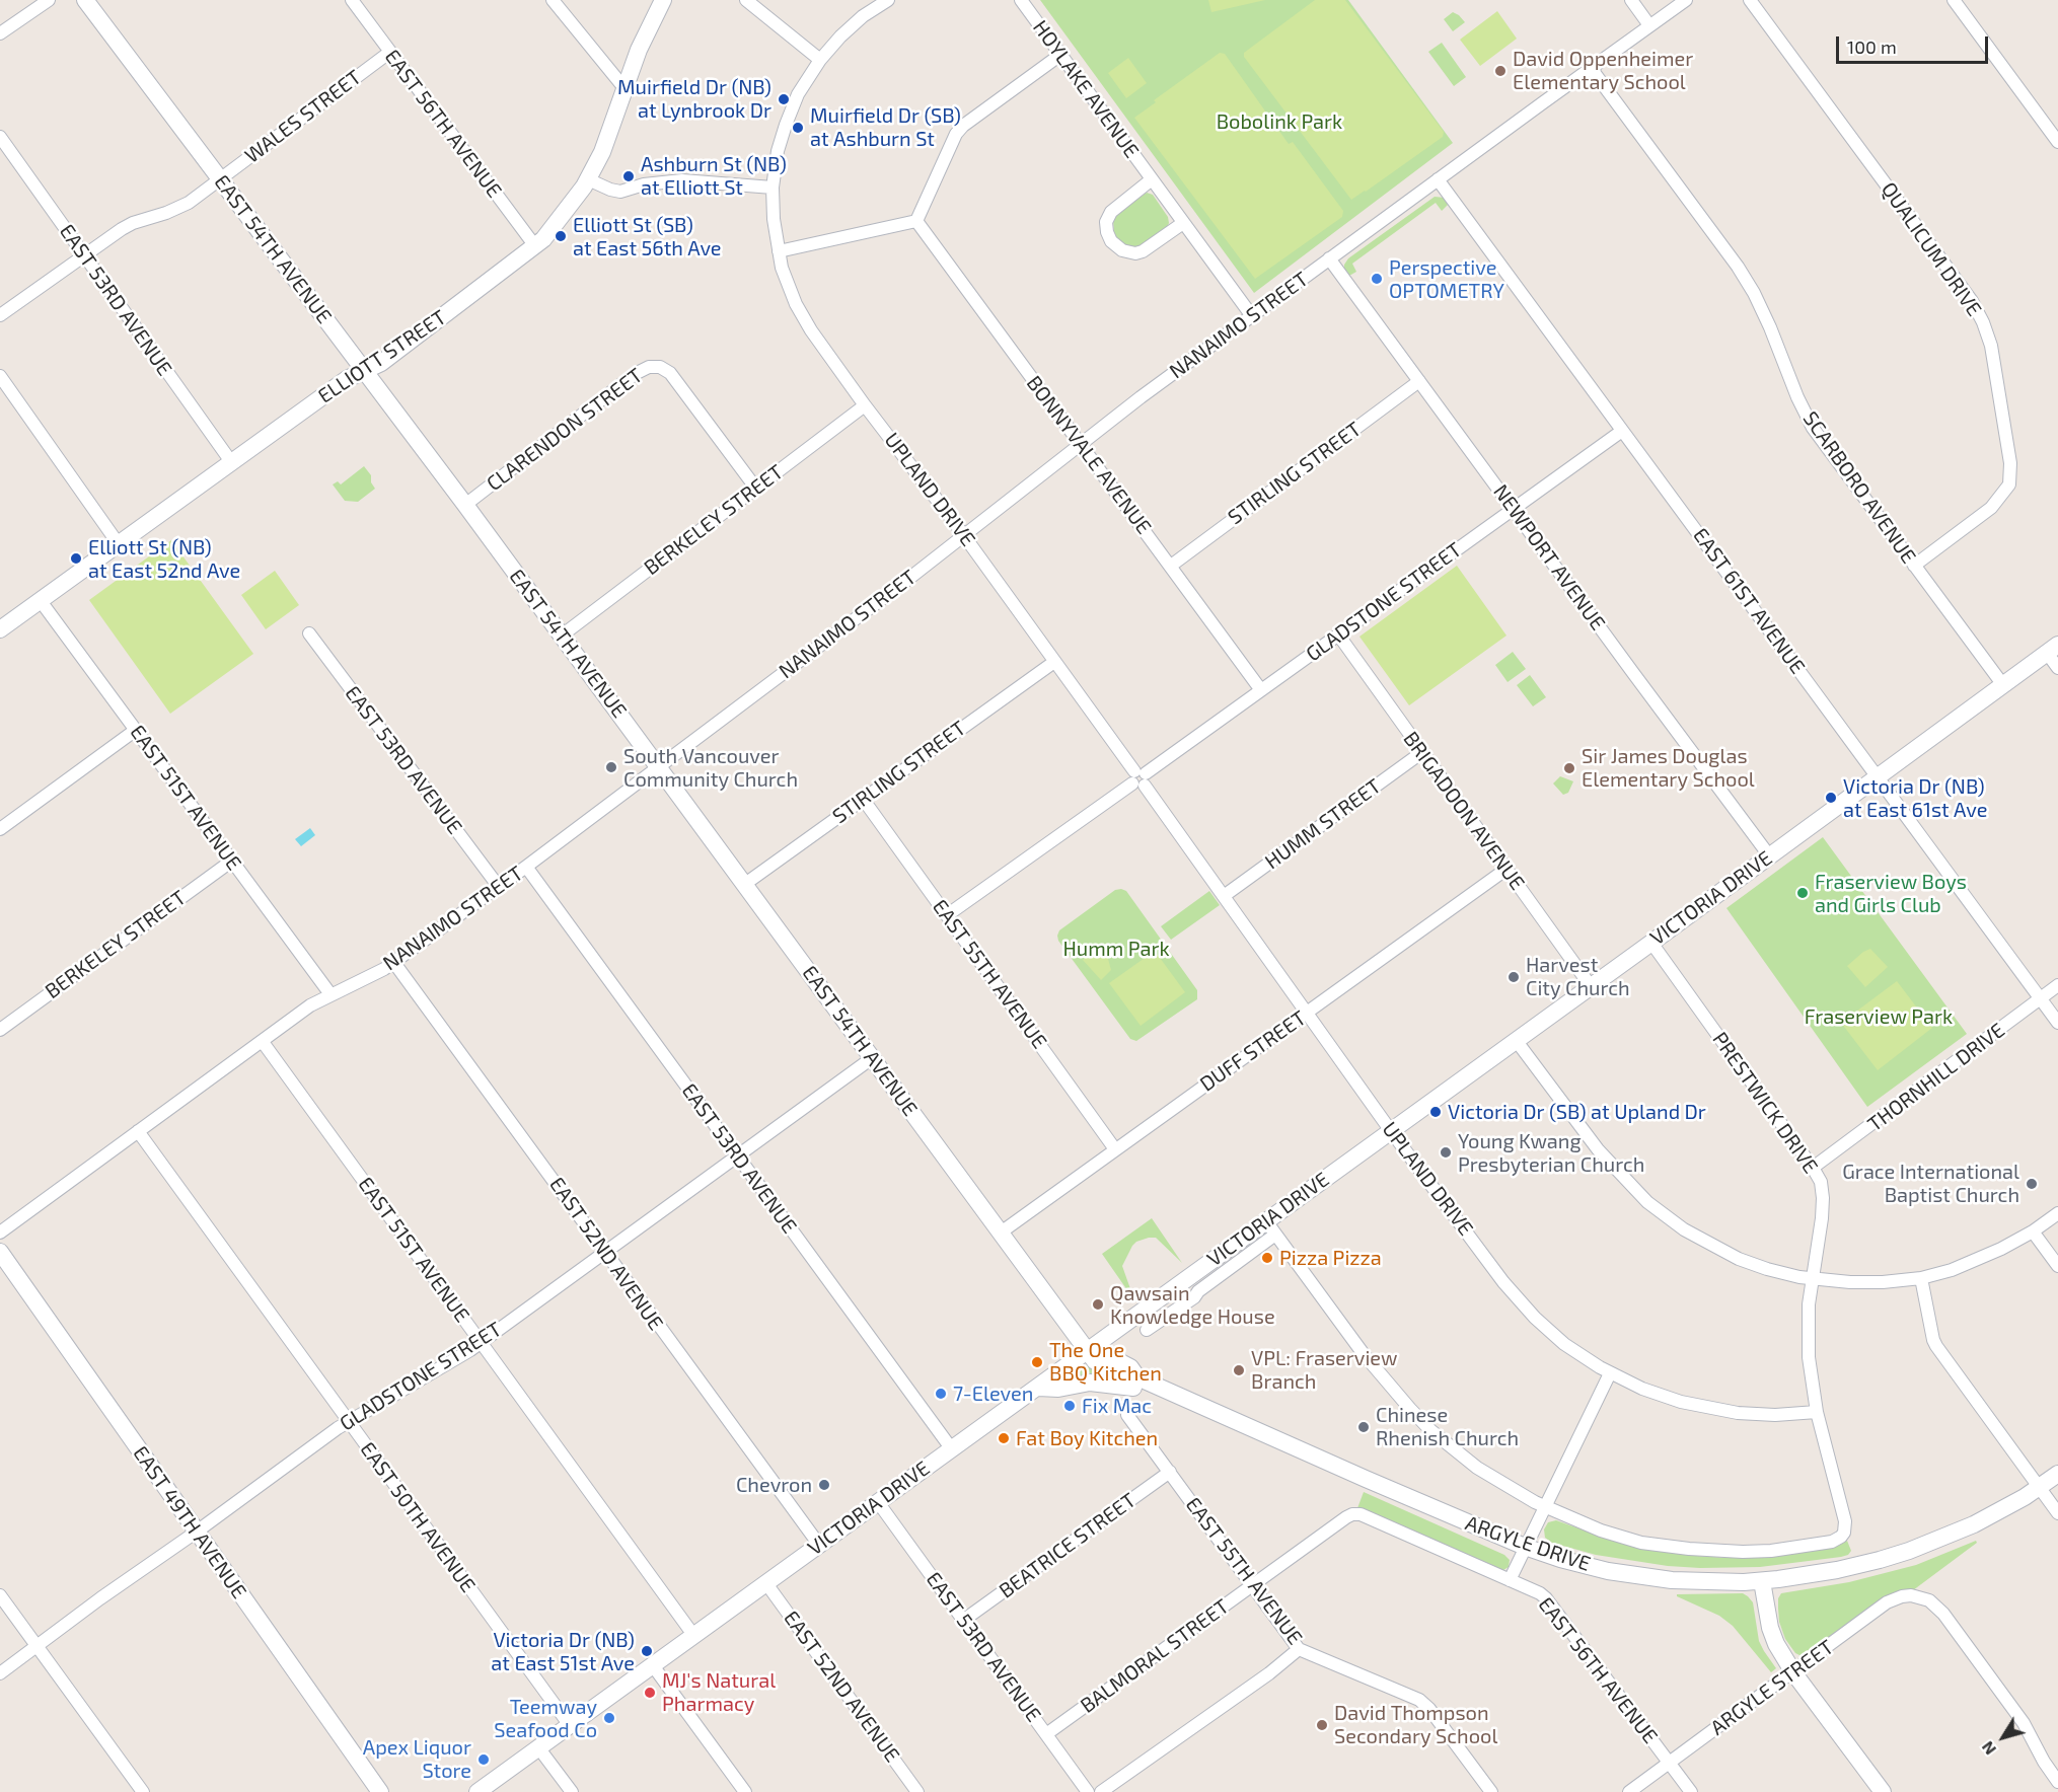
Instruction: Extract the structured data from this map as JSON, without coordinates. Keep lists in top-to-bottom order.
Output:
{
  "streets": {
    "street": [
      "HOYLAKE AVENUE",
      "WALES STREET",
      "EAST 56TH AVENUE",
      "EAST 54TH AVENUE",
      "QUALICUM DRIVE",
      "EAST 53RD AVENUE",
      "NANAIMO STREET",
      "ELLIOTT STREET",
      "CLARENDON STREET",
      "BONNYVALE AVENUE",
      "STIRLING STREET",
      "SCARBORO AVENUE",
      "UPLAND DRIVE",
      "BERKELEY STREET",
      "NEWPORT AVENUE",
      "EAST 61ST AVENUE",
      "GLADSTONE STREET",
      "EAST 51ST AVENUE",
      "BRIGADOON AVENUE",
      "HUMM STREET",
      "VICTORIA DRIVE",
      "EAST 55TH AVENUE",
      "DUFF STREET",
      "THORNHILL DRIVE",
      "PRESTWICK DRIVE",
      "EAST 52ND AVENUE",
      "EAST 50TH AVENUE",
      "EAST 49TH AVENUE",
      "ARGYLE DRIVE",
      "BEATRICE STREET",
      "BALMORAL STREET",
      "ARGYLE STREET"
    ]
  },
  "crossings": [
    ["HOYLAKE AVENUE", "NANAIMO STREET"],
    ["WALES STREET", "EAST 56TH AVENUE"],
    ["WALES STREET", "EAST 54TH AVENUE"],
    ["WALES STREET", "EAST 53RD AVENUE"],
    ["EAST 56TH AVENUE", "ELLIOTT STREET"],
    ["EAST 56TH AVENUE", "BALMORAL STREET"],
    ["EAST 56TH AVENUE", "ARGYLE STREET"],
    ["EAST 54TH AVENUE", "NANAIMO STREET"],
    ["EAST 54TH AVENUE", "ELLIOTT STREET"],
    ["EAST 54TH AVENUE", "CLARENDON STREET"],
    ["EAST 54TH AVENUE", "STIRLING STREET"],
    ["EAST 54TH AVENUE", "BERKELEY STREET"],
    ["EAST 54TH AVENUE", "GLADSTONE STREET"],
    ["EAST 54TH AVENUE", "VICTORIA DRIVE"],
    ["EAST 54TH AVENUE", "DUFF STREET"],
    ["EAST 54TH AVENUE", "ARGYLE DRIVE"],
    ["QUALICUM DRIVE", "SCARBORO AVENUE"],
    ["EAST 53RD AVENUE", "NANAIMO STREET"],
    ["EAST 53RD AVENUE", "ELLIOTT STREET"],
    ["EAST 53RD AVENUE", "GLADSTONE STREET"],
    ["EAST 53RD AVENUE", "VICTORIA DRIVE"],
    ["EAST 53RD AVENUE", "BEATRICE STREET"],
    ["EAST 53RD AVENUE", "BALMORAL STREET"],
    ["NANAIMO STREET", "BONNYVALE AVENUE"],
    ["NANAIMO STREET", "SCARBORO AVENUE"],
    ["NANAIMO STREET", "UPLAND DRIVE"],
    ["NANAIMO STREET", "NEWPORT AVENUE"],
    ["NANAIMO STREET", "EAST 61ST AVENUE"],
    ["NANAIMO STREET", "EAST 51ST AVENUE"],
    ["NANAIMO STREET", "EAST 52ND AVENUE"],
    ["NANAIMO STREET", "EAST 50TH AVENUE"],
    ["ELLIOTT STREET", "EAST 51ST AVENUE"],
    ["CLARENDON STREET", "BERKELEY STREET"],
    ["BONNYVALE AVENUE", "STIRLING STREET"],
    ["BONNYVALE AVENUE", "GLADSTONE STREET"],
    ["STIRLING STREET", "UPLAND DRIVE"],
    ["STIRLING STREET", "NEWPORT AVENUE"],
    ["STIRLING STREET", "EAST 55TH AVENUE"],
    ["SCARBORO AVENUE", "VICTORIA DRIVE"],
    ["UPLAND DRIVE", "BERKELEY STREET"],
    ["UPLAND DRIVE", "GLADSTONE STREET"],
    ["UPLAND DRIVE", "HUMM STREET"],
    ["UPLAND DRIVE", "VICTORIA DRIVE"],
    ["UPLAND DRIVE", "DUFF STREET"],
    ["UPLAND DRIVE", "PRESTWICK DRIVE"],
    ["BERKELEY STREET", "EAST 51ST AVENUE"],
    ["NEWPORT AVENUE", "GLADSTONE STREET"],
    ["NEWPORT AVENUE", "VICTORIA DRIVE"],
    ["EAST 61ST AVENUE", "GLADSTONE STREET"],
    ["EAST 61ST AVENUE", "VICTORIA DRIVE"],
    ["EAST 61ST AVENUE", "THORNHILL DRIVE"],
    ["GLADSTONE STREET", "EAST 51ST AVENUE"],
    ["GLADSTONE STREET", "BRIGADOON AVENUE"],
    ["GLADSTONE STREET", "EAST 55TH AVENUE"],
    ["GLADSTONE STREET", "EAST 52ND AVENUE"],
    ["GLADSTONE STREET", "EAST 50TH AVENUE"],
    ["GLADSTONE STREET", "EAST 49TH AVENUE"],
    ["EAST 51ST AVENUE", "VICTORIA DRIVE"],
    ["BRIGADOON AVENUE", "HUMM STREET"],
    ["BRIGADOON AVENUE", "VICTORIA DRIVE"],
    ["BRIGADOON AVENUE", "DUFF STREET"],
    ["VICTORIA DRIVE", "PRESTWICK DRIVE"],
    ["VICTORIA DRIVE", "EAST 52ND AVENUE"],
    ["VICTORIA DRIVE", "EAST 50TH AVENUE"],
    ["VICTORIA DRIVE", "ARGYLE DRIVE"],
    ["EAST 55TH AVENUE", "DUFF STREET"],
    ["EAST 55TH AVENUE", "BEATRICE STREET"],
    ["EAST 55TH AVENUE", "BALMORAL STREET"],
    ["THORNHILL DRIVE", "PRESTWICK DRIVE"]
  ],
  "parks": ["Bobolink Park", "Humm Park", "Fraserview Park"],
  "places": [
    "David Oppenheimer Elementary School",
    "Muirfield Dr (NB) at Lynbrook Dr",
    "Muirfield Dr (SB) at Ashburn St",
    "Ashburn St (NB) at Elliott St",
    "Elliott St (SB) at East 56th Ave",
    "Perspective OPTOMETRY",
    "Elliott St (NB) at East 52nd Ave",
    "South Vancouver Community Church",
    "Sir James Douglas Elementary School",
    "Victoria Dr (NB) at East 61st Ave",
    "Fraserview Boys and Girls Club",
    "Harvest City Church",
    "Victoria Dr (SB) at Upland Dr",
    "Young Kwang Presbyterian Church",
    "Grace International Baptist Church",
    "Pizza Pizza",
    "Qawsain Knowledge House",
    "The One BBQ Kitchen",
    "VPL: Fraserview Branch",
    "7-Eleven",
    "Fix Mac",
    "Chinese Rhenish Church",
    "Fat Boy Kitchen",
    "Chevron",
    "Victoria Dr (NB) at East 51st Ave",
    "MJ's Natural Pharmacy",
    "Teemway Seafood Co",
    "David Thompson Secondary School",
    "Apex Liquor Store"
  ],
  "scale_bar": "100 m",
  "north": "bottom left"
}
